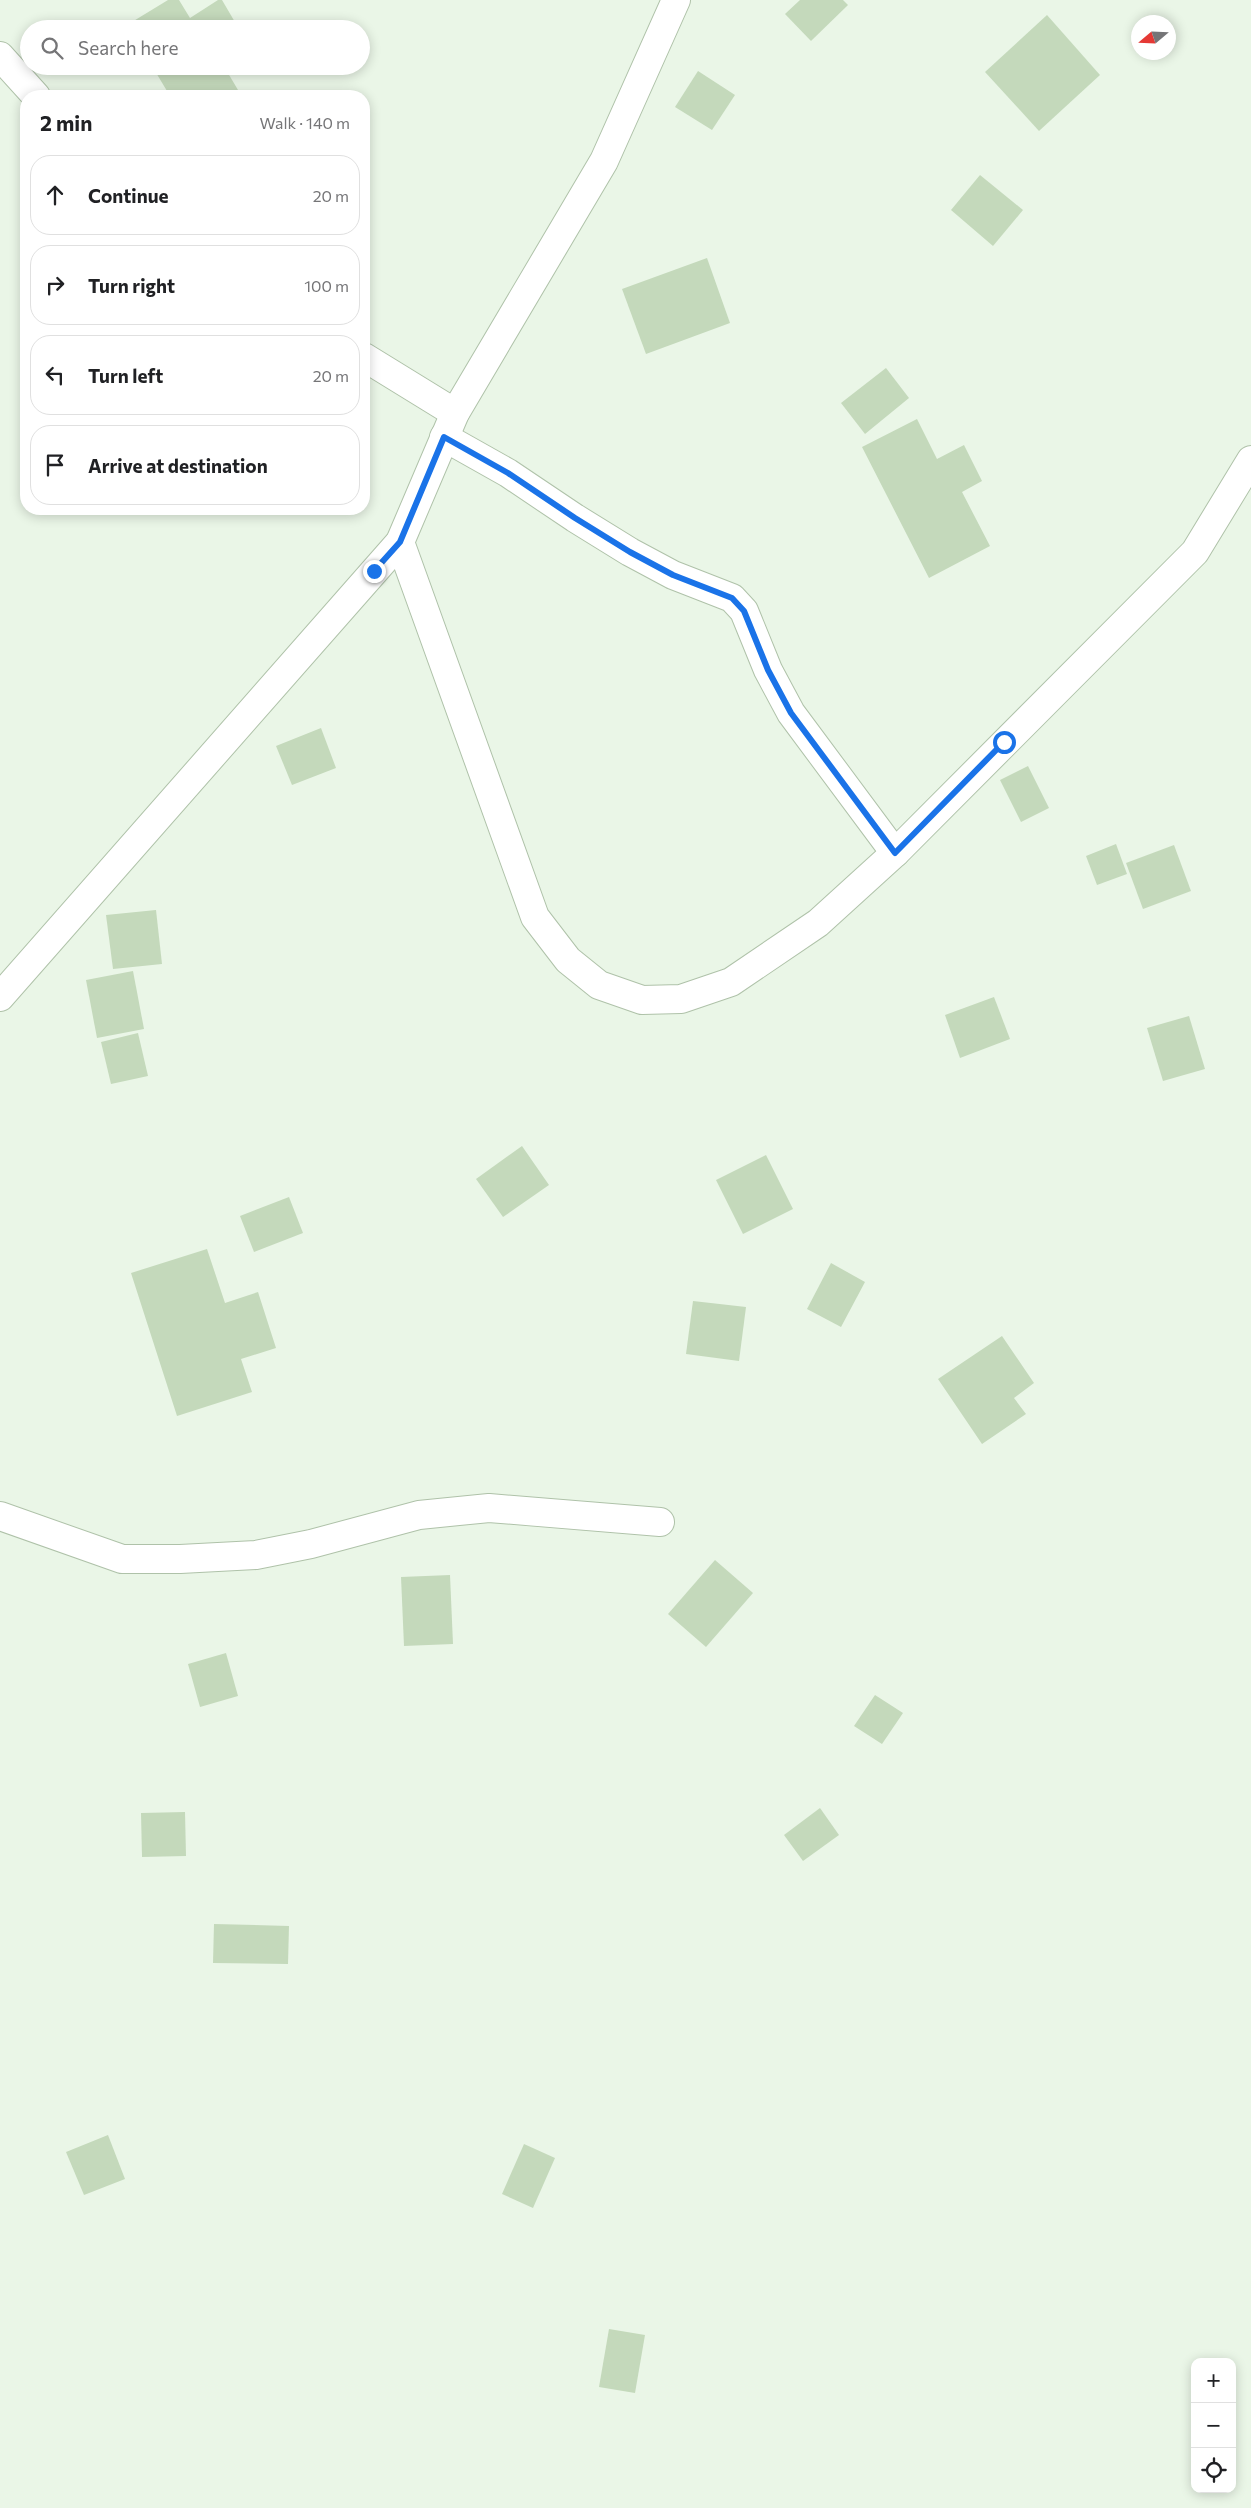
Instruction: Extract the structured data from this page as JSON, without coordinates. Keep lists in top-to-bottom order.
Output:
{
  "north": "left",
  "page": {
    "search": "Search here",
    "heading": ["2 min", "Walk · 140 m"],
    "list": [
      ["Continue", "20 m"],
      ["Turn right", "100 m"],
      ["Turn left", "20 m"],
      "Arrive at destination"
    ],
    "map_buttons": ["+", "−"]
  }
}
